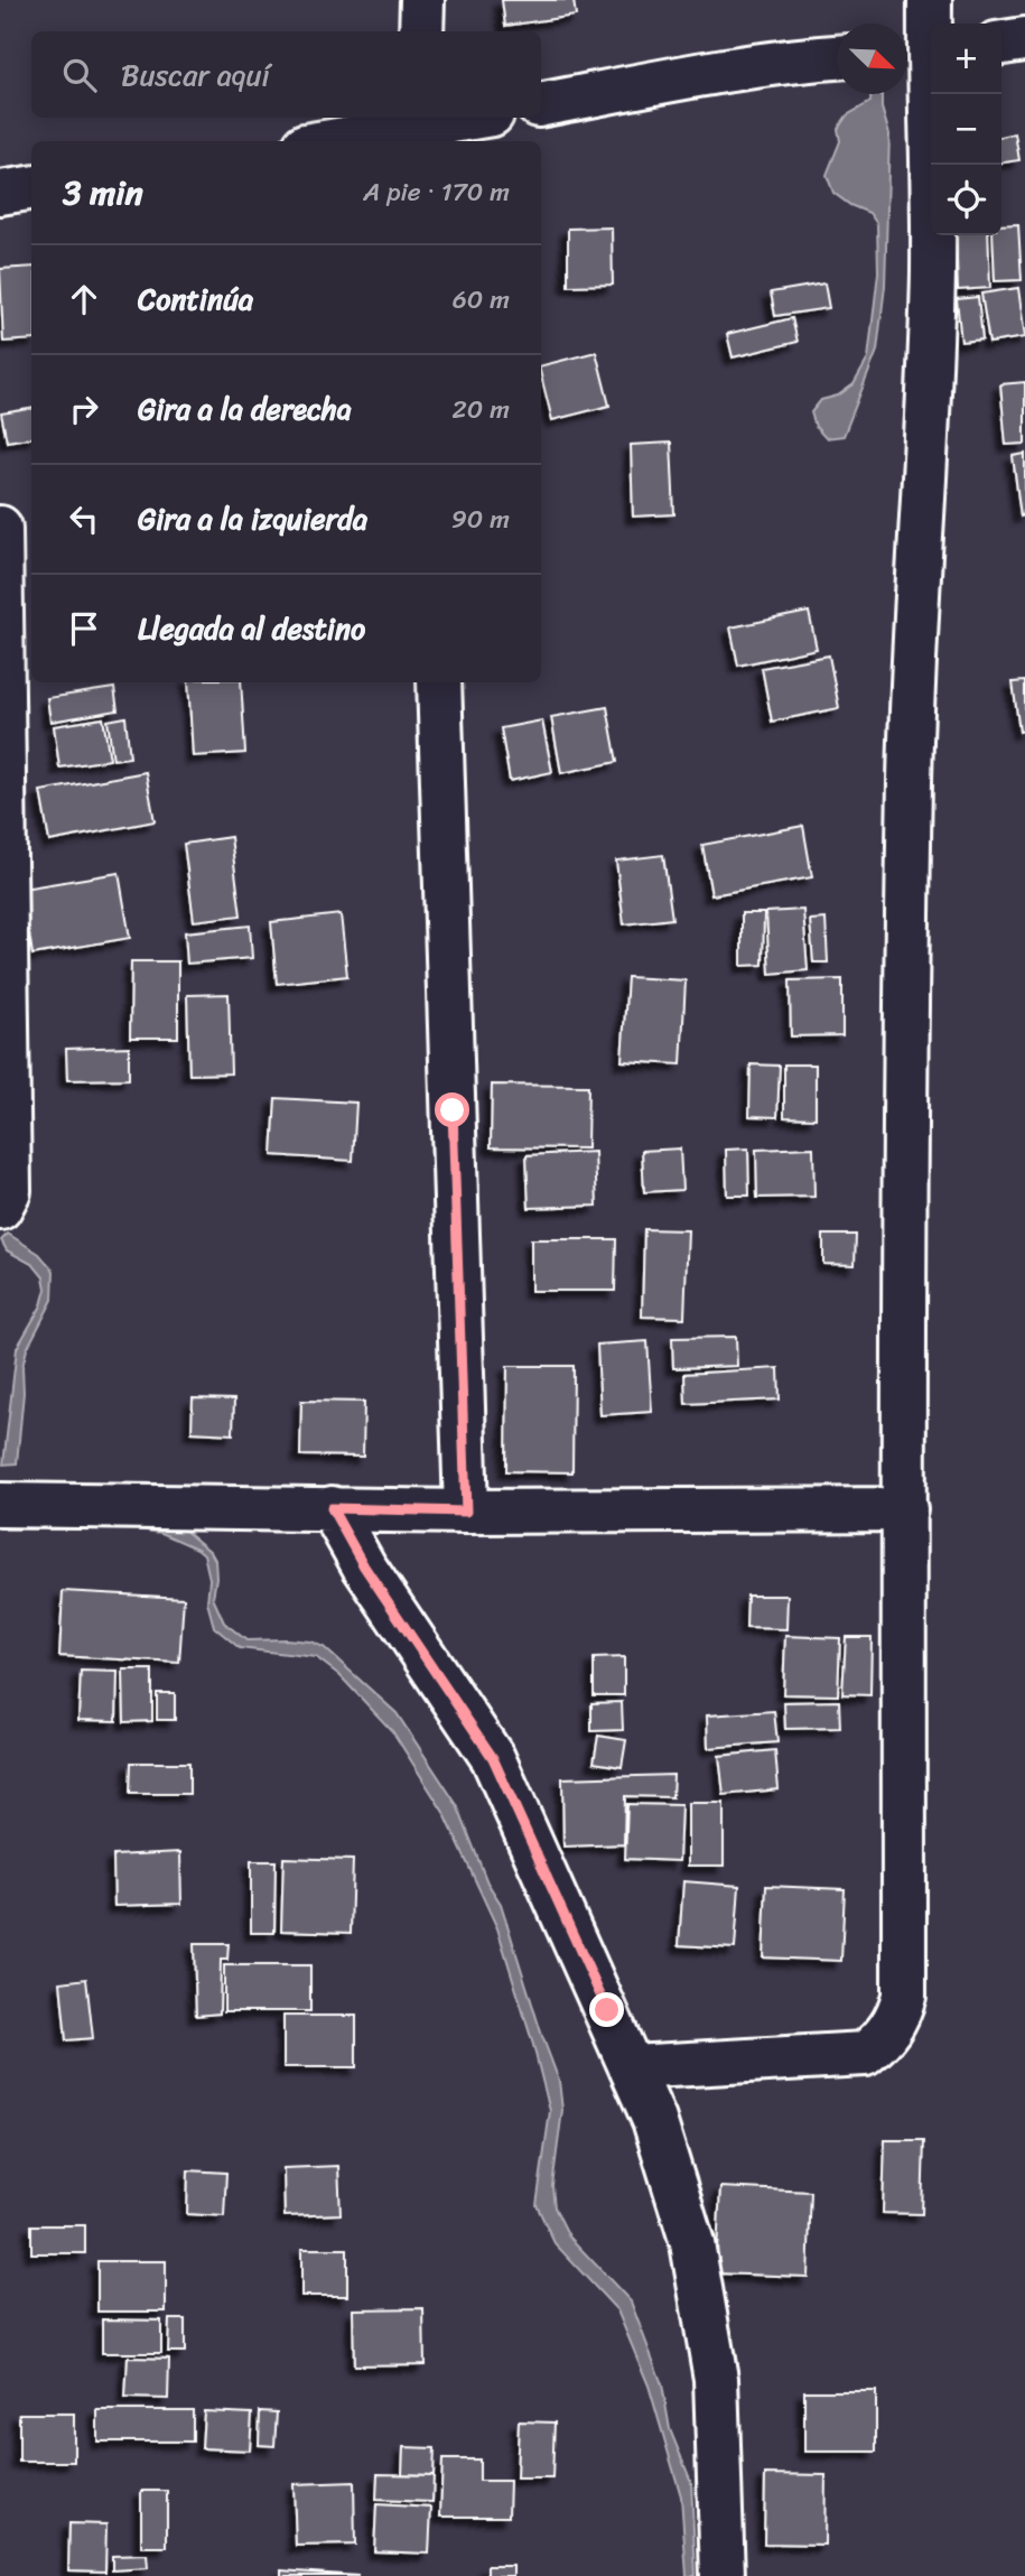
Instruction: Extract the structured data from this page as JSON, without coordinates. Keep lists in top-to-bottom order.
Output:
{
  "north": "bottom right",
  "page": {
    "map_buttons": ["+", "−"],
    "search": "Buscar aquí",
    "heading": ["3 min", "A pie · 170 m"],
    "list": [
      ["Continúa", "60 m"],
      ["Gira a la derecha", "20 m"],
      ["Gira a la izquierda", "90 m"],
      "Llegada al destino"
    ]
  }
}
